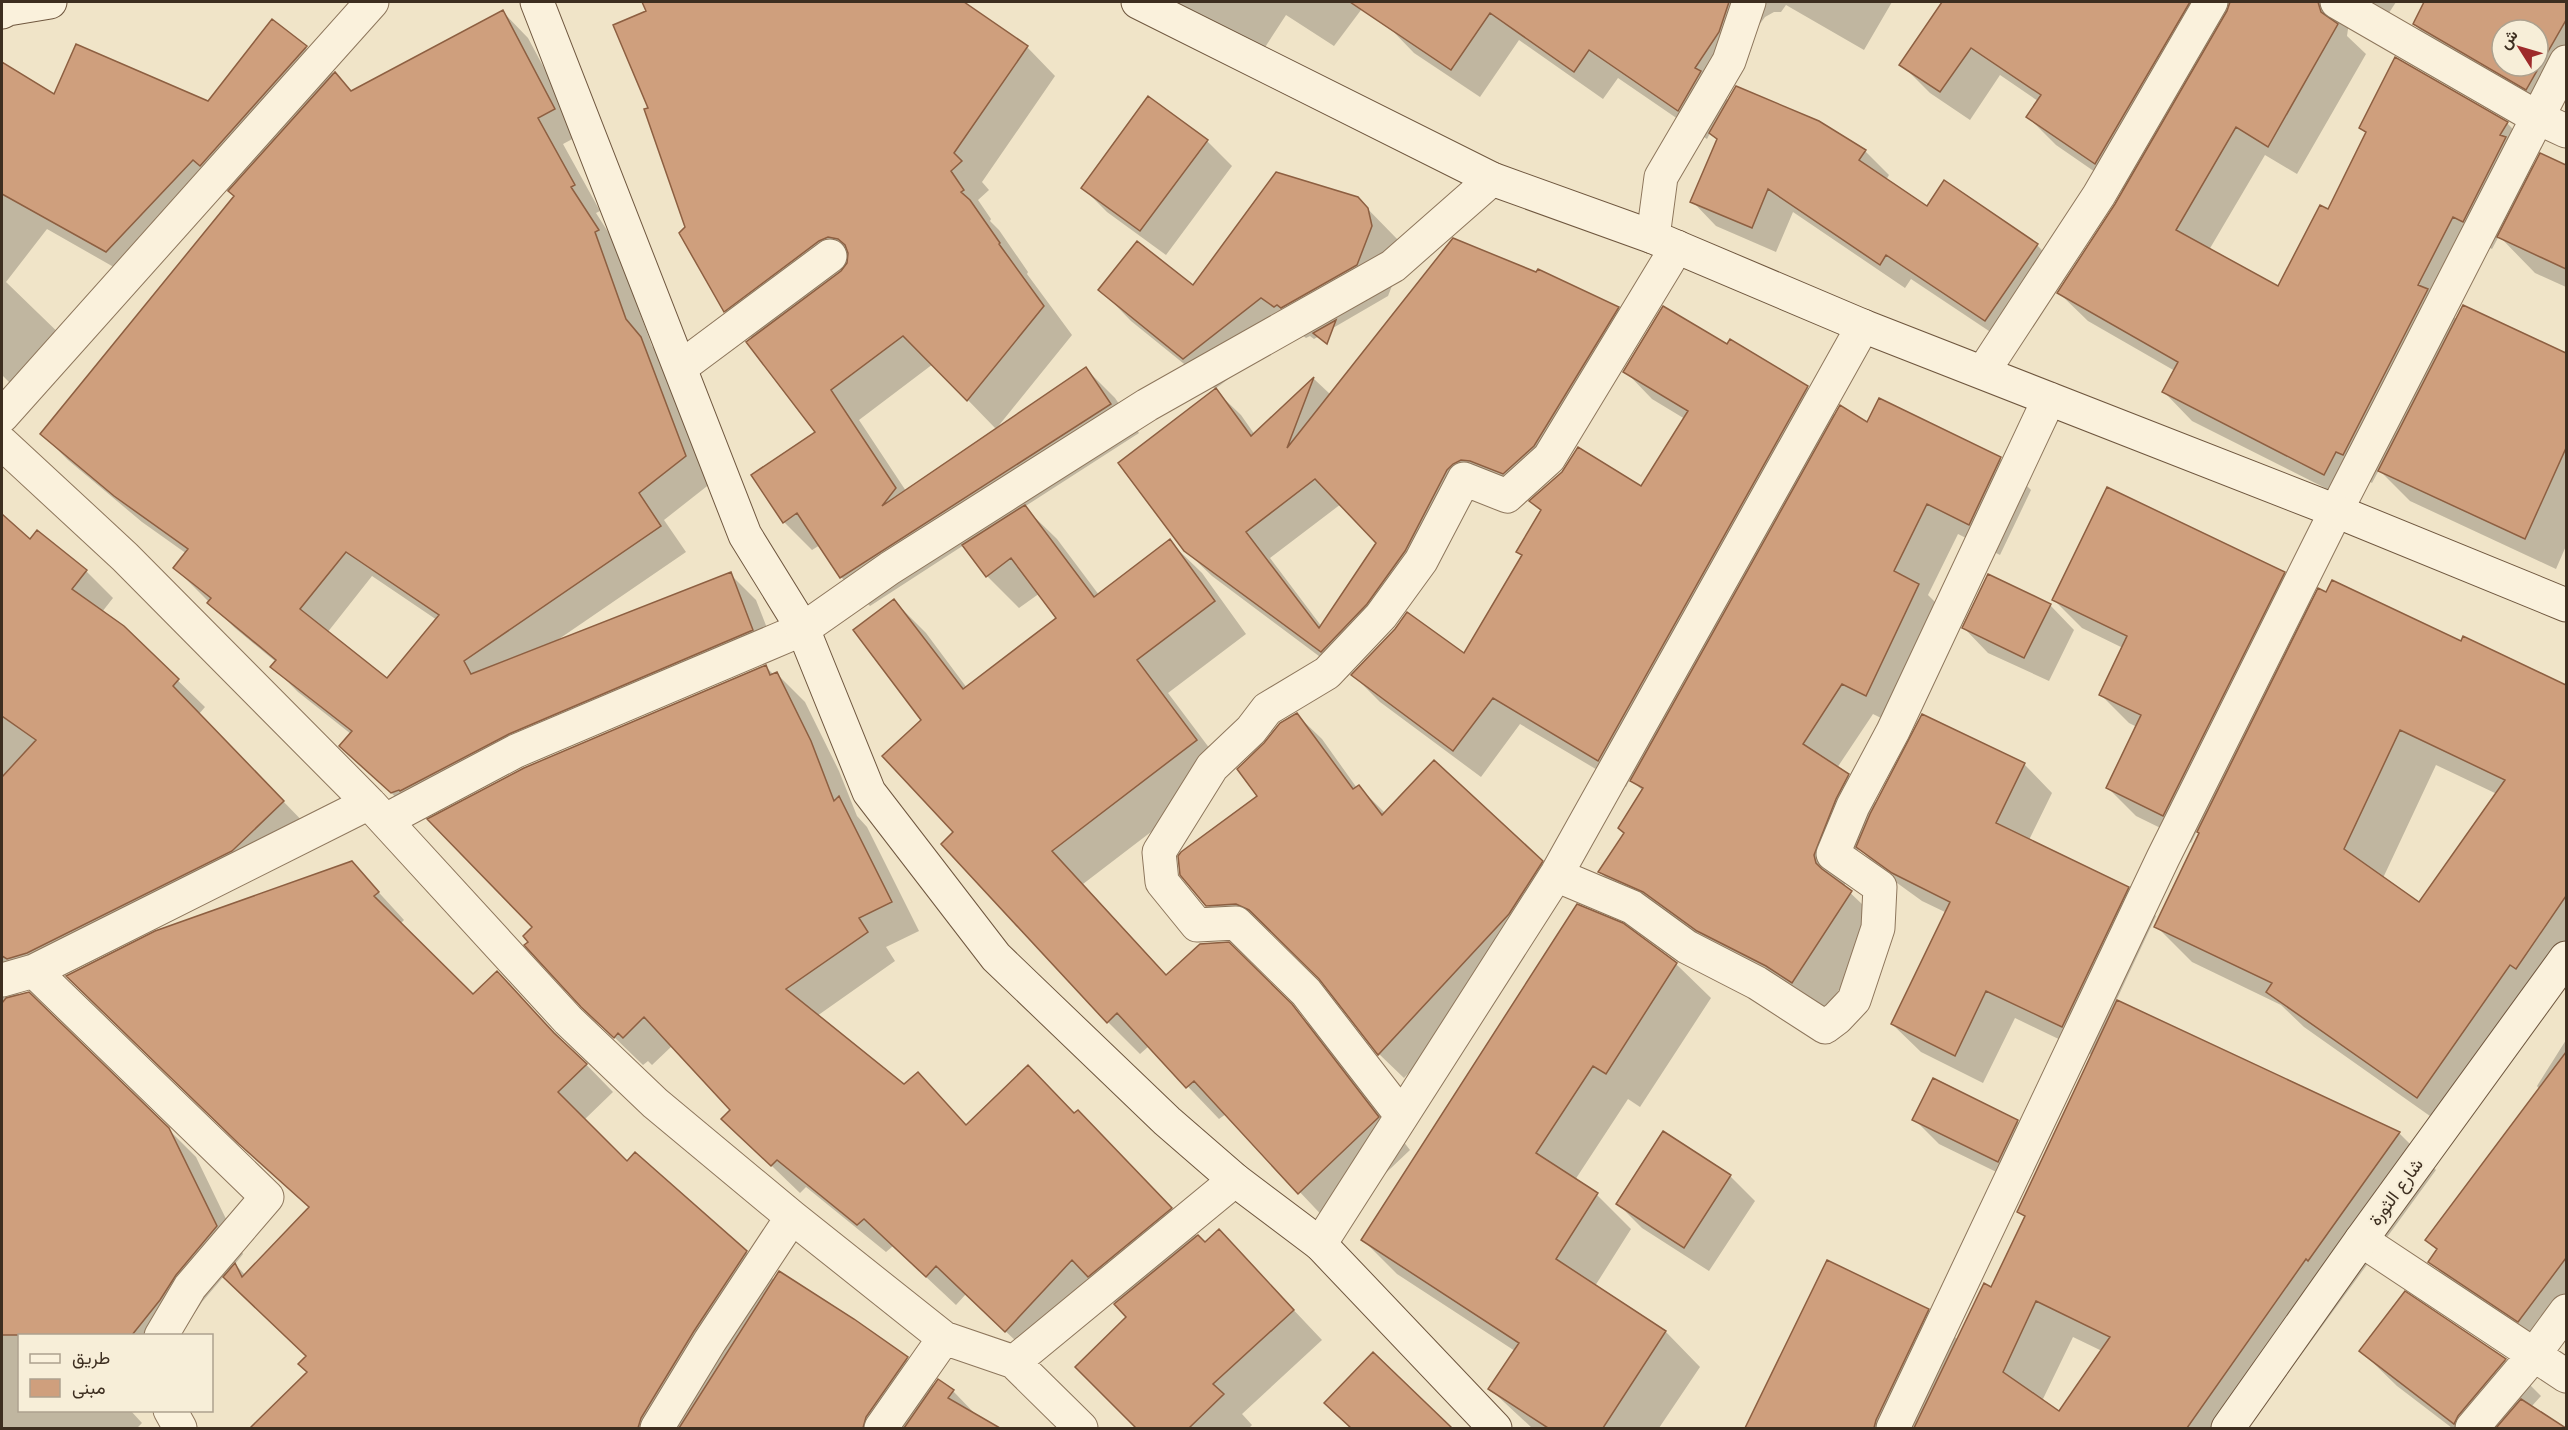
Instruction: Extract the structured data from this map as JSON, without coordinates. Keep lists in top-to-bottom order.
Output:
{
  "streets": {
    "street": ["شارع الثورة"]
  },
  "legend": ["طريق", "مبنى"],
  "north": "top left"
}
